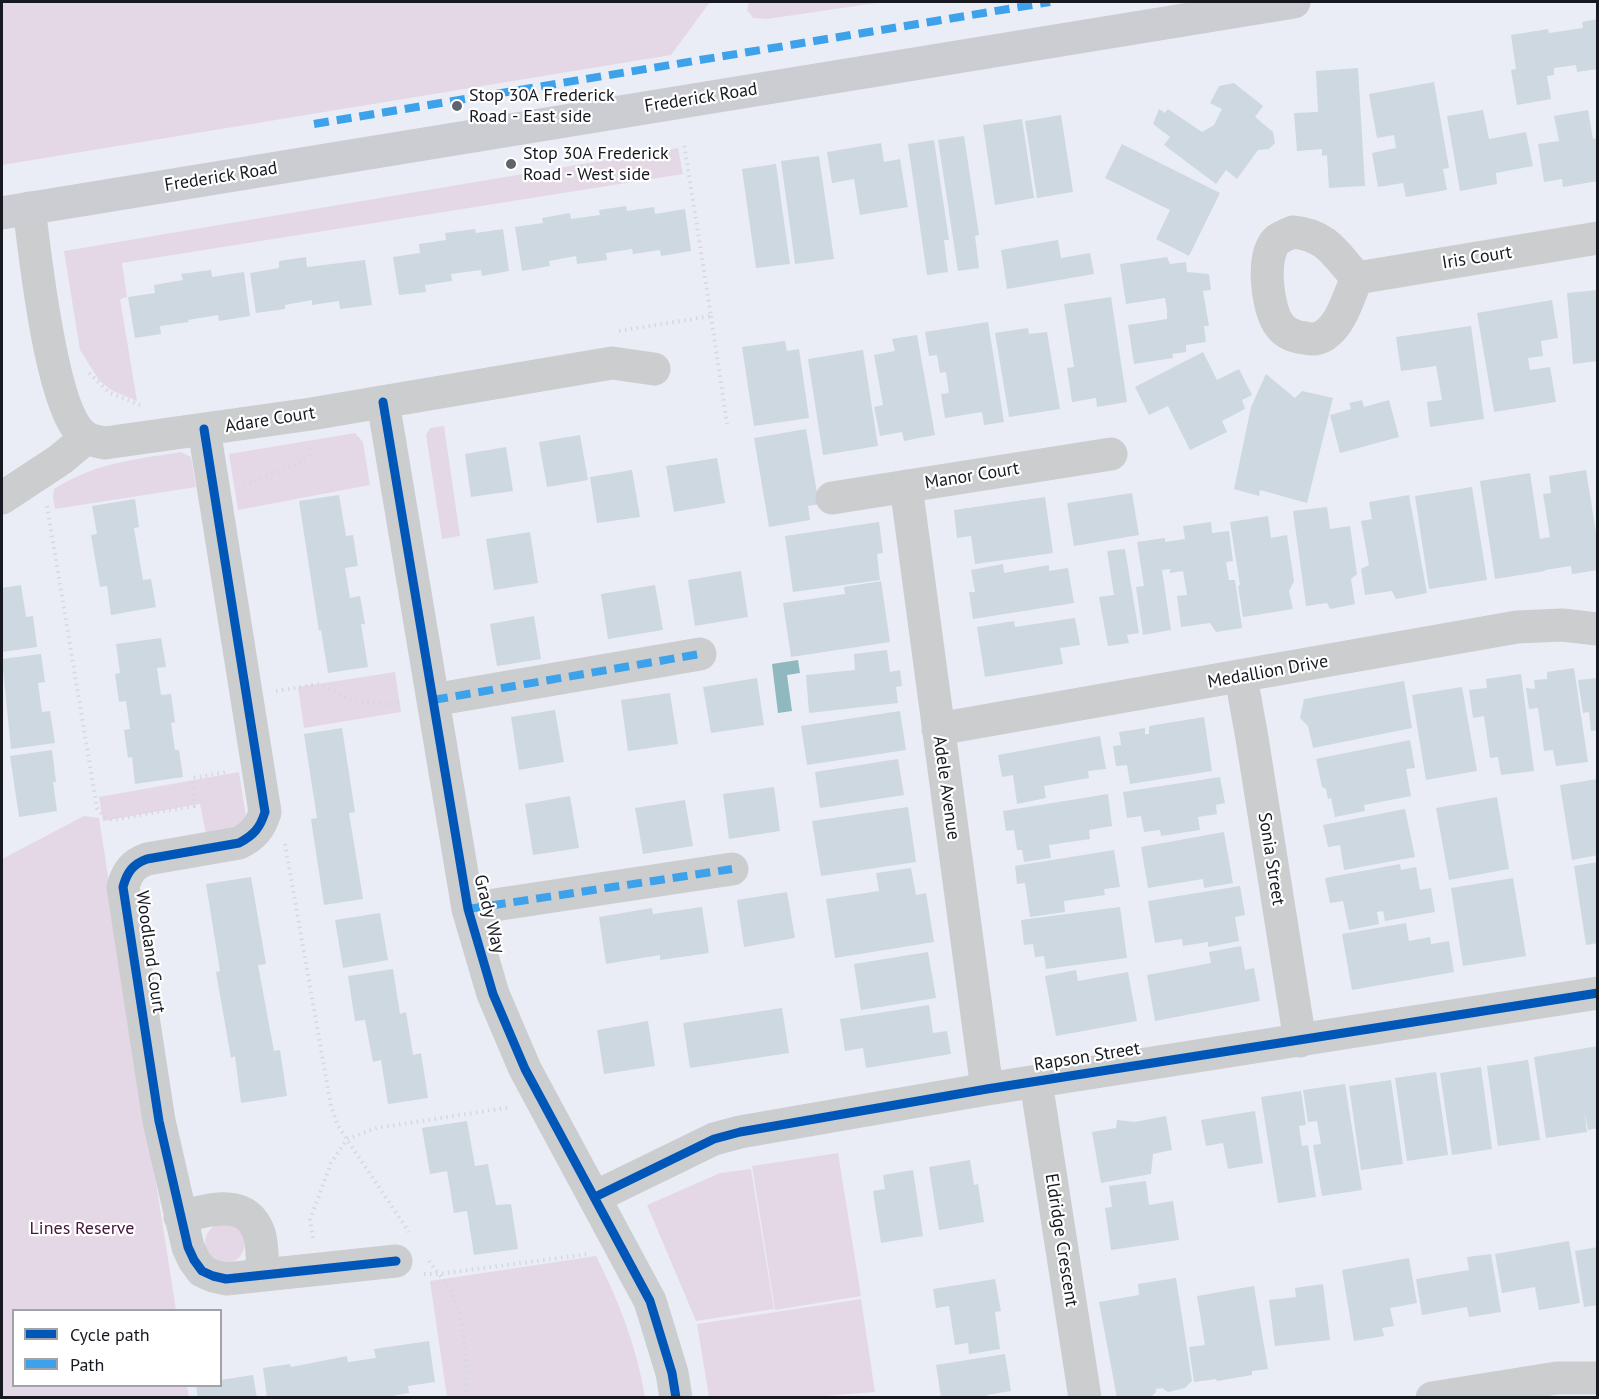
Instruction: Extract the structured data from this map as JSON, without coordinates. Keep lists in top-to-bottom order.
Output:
{
  "streets": {
    "main road": ["Frederick Road"],
    "street": [
      "Iris Court",
      "Adare Court",
      "Manor Court",
      "Medallion Drive",
      "Adele Avenue",
      "Sonia Street",
      "Grady Way",
      "Woodland Court",
      "Rapson Street",
      "Eldridge Crescent"
    ]
  },
  "crossings": [
    ["Adare Court", "Grady Way"],
    ["Adare Court", "Woodland Court"],
    ["Manor Court", "Adele Avenue"],
    ["Medallion Drive", "Adele Avenue"],
    ["Medallion Drive", "Sonia Street"],
    ["Adele Avenue", "Rapson Street"],
    ["Sonia Street", "Rapson Street"],
    ["Grady Way", "Rapson Street"],
    ["Rapson Street", "Eldridge Crescent"]
  ],
  "parks": ["Lines Reserve"],
  "places": ["Stop 30A Frederick Road - East side", "Stop 30A Frederick Road - West side"],
  "legend": ["Cycle path", "Path"]
}
